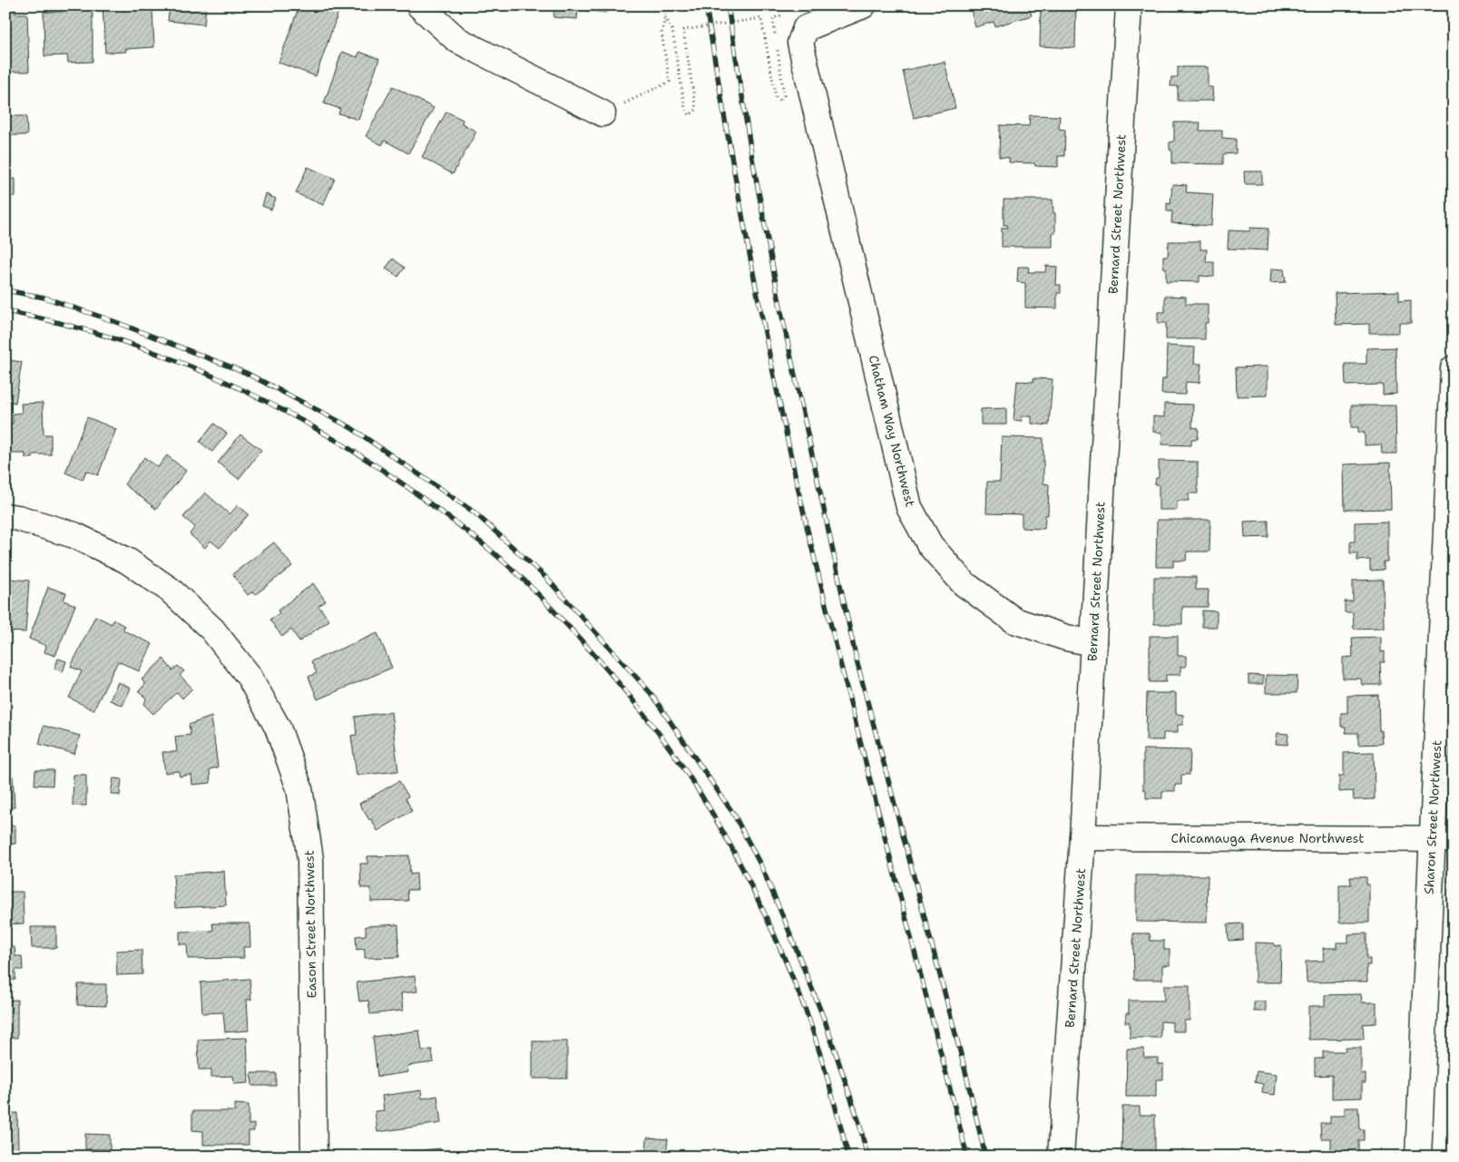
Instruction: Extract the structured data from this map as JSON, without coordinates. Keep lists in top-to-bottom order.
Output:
{
  "streets": {
    "street": [
      "Bernard Street Northwest",
      "Chatham Way Northwest",
      "Sharon Street Northwest",
      "Chicamauga Avenue Northwest",
      "Eason Street Northwest"
    ]
  },
  "crossings": [
    ["Bernard Street Northwest", "Chatham Way Northwest"],
    ["Bernard Street Northwest", "Chicamauga Avenue Northwest"],
    ["Sharon Street Northwest", "Chicamauga Avenue Northwest"]
  ]
}
